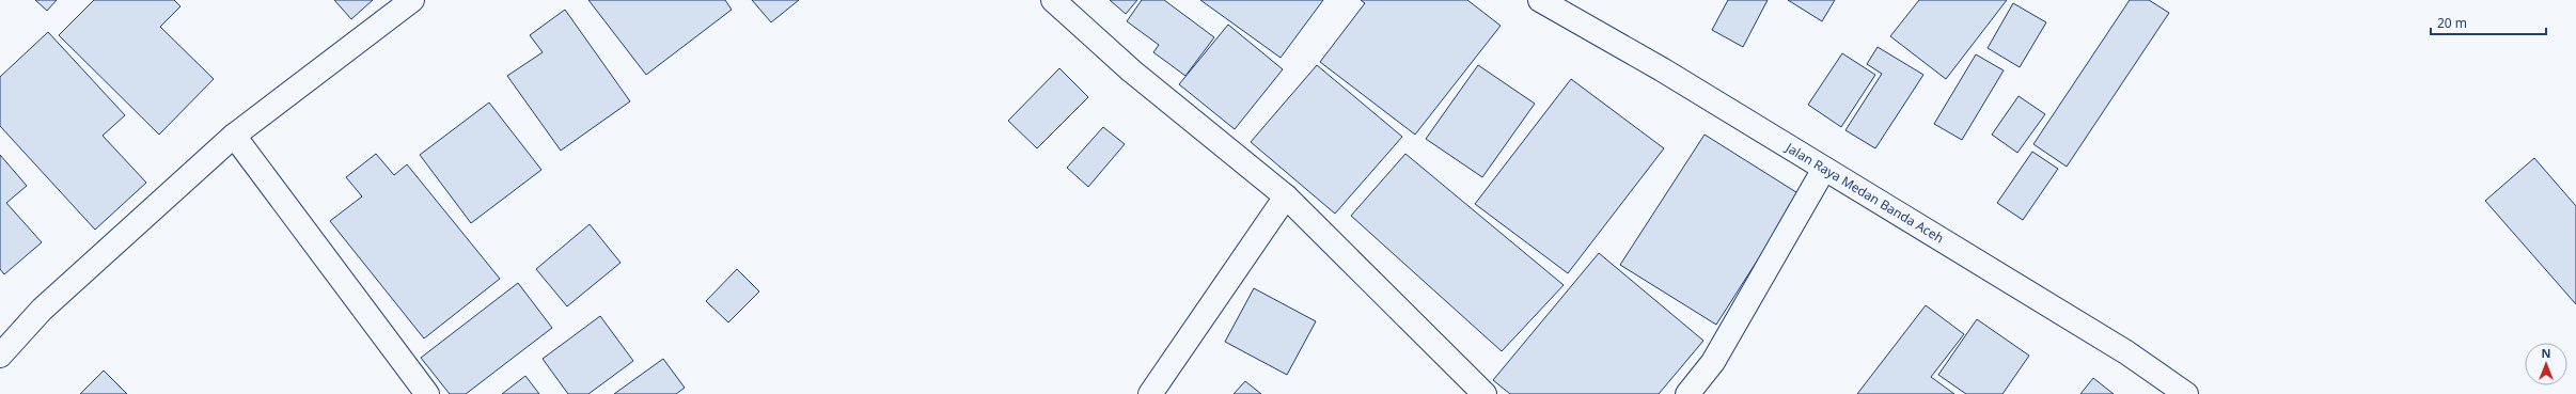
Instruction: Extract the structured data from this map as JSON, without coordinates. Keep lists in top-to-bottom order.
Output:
{
  "streets": {
    "main road": ["Jalan Raya Medan Banda Aceh"]
  },
  "scale_bar": "20 m",
  "north": "top"
}
